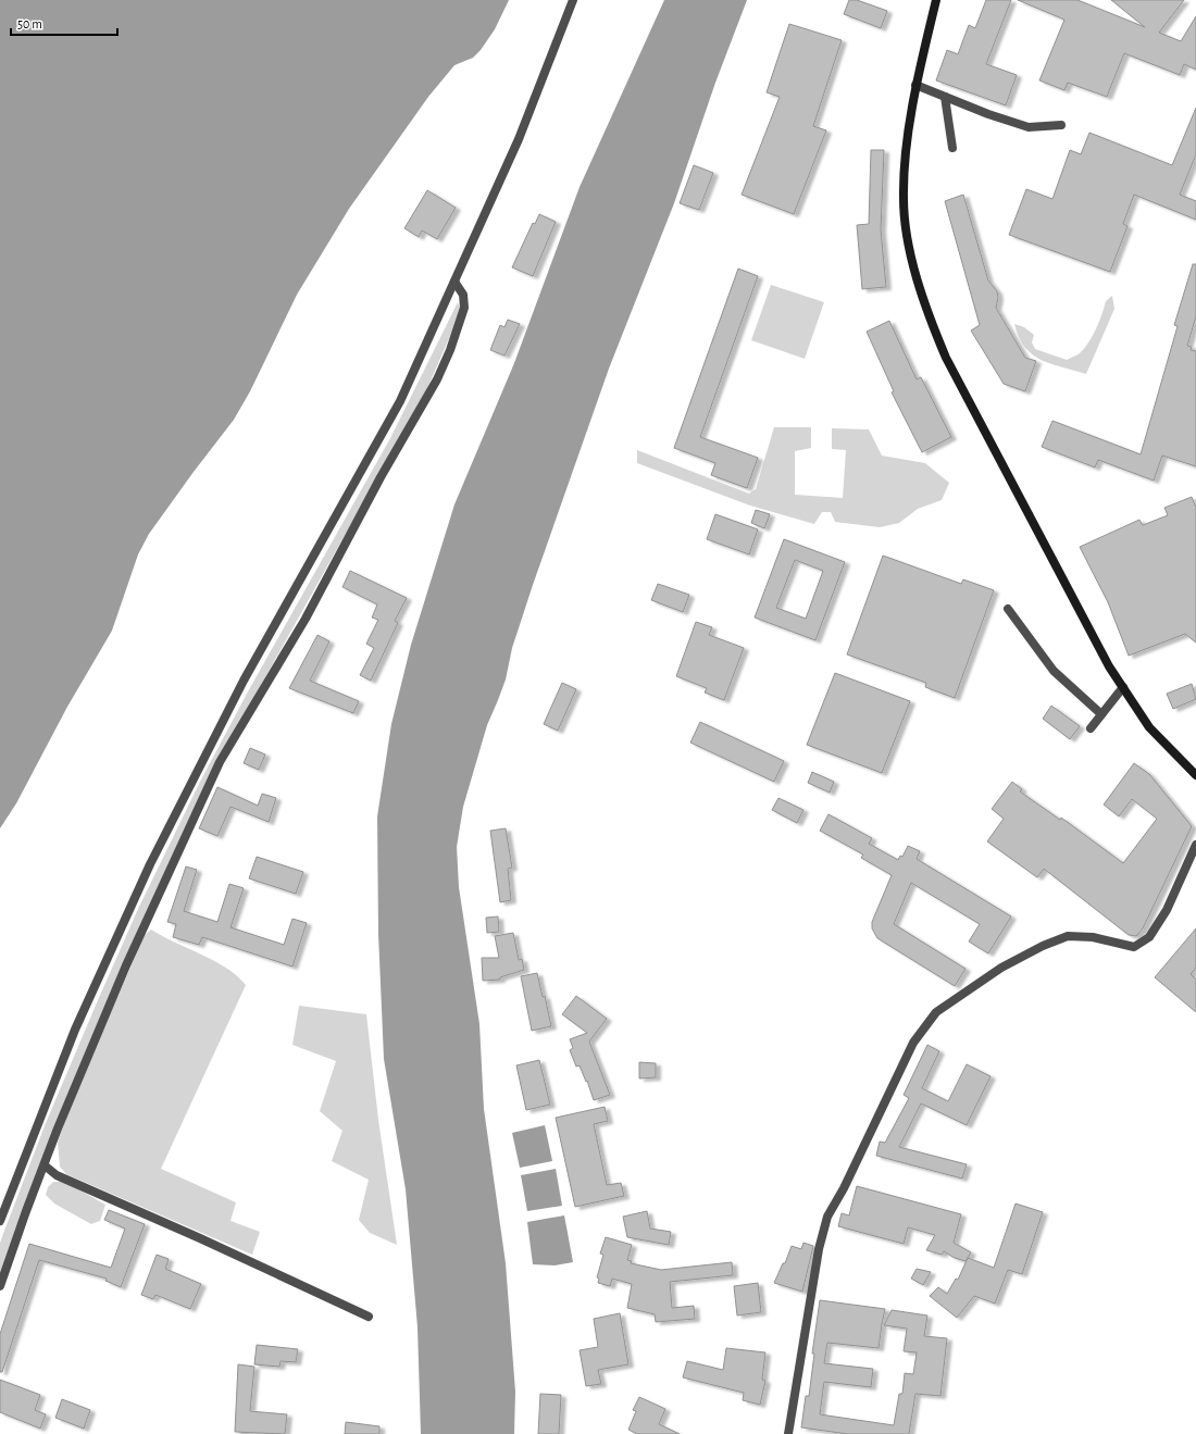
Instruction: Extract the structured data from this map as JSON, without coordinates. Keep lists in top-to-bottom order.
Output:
{
  "scale_bar": "50 m"
}
